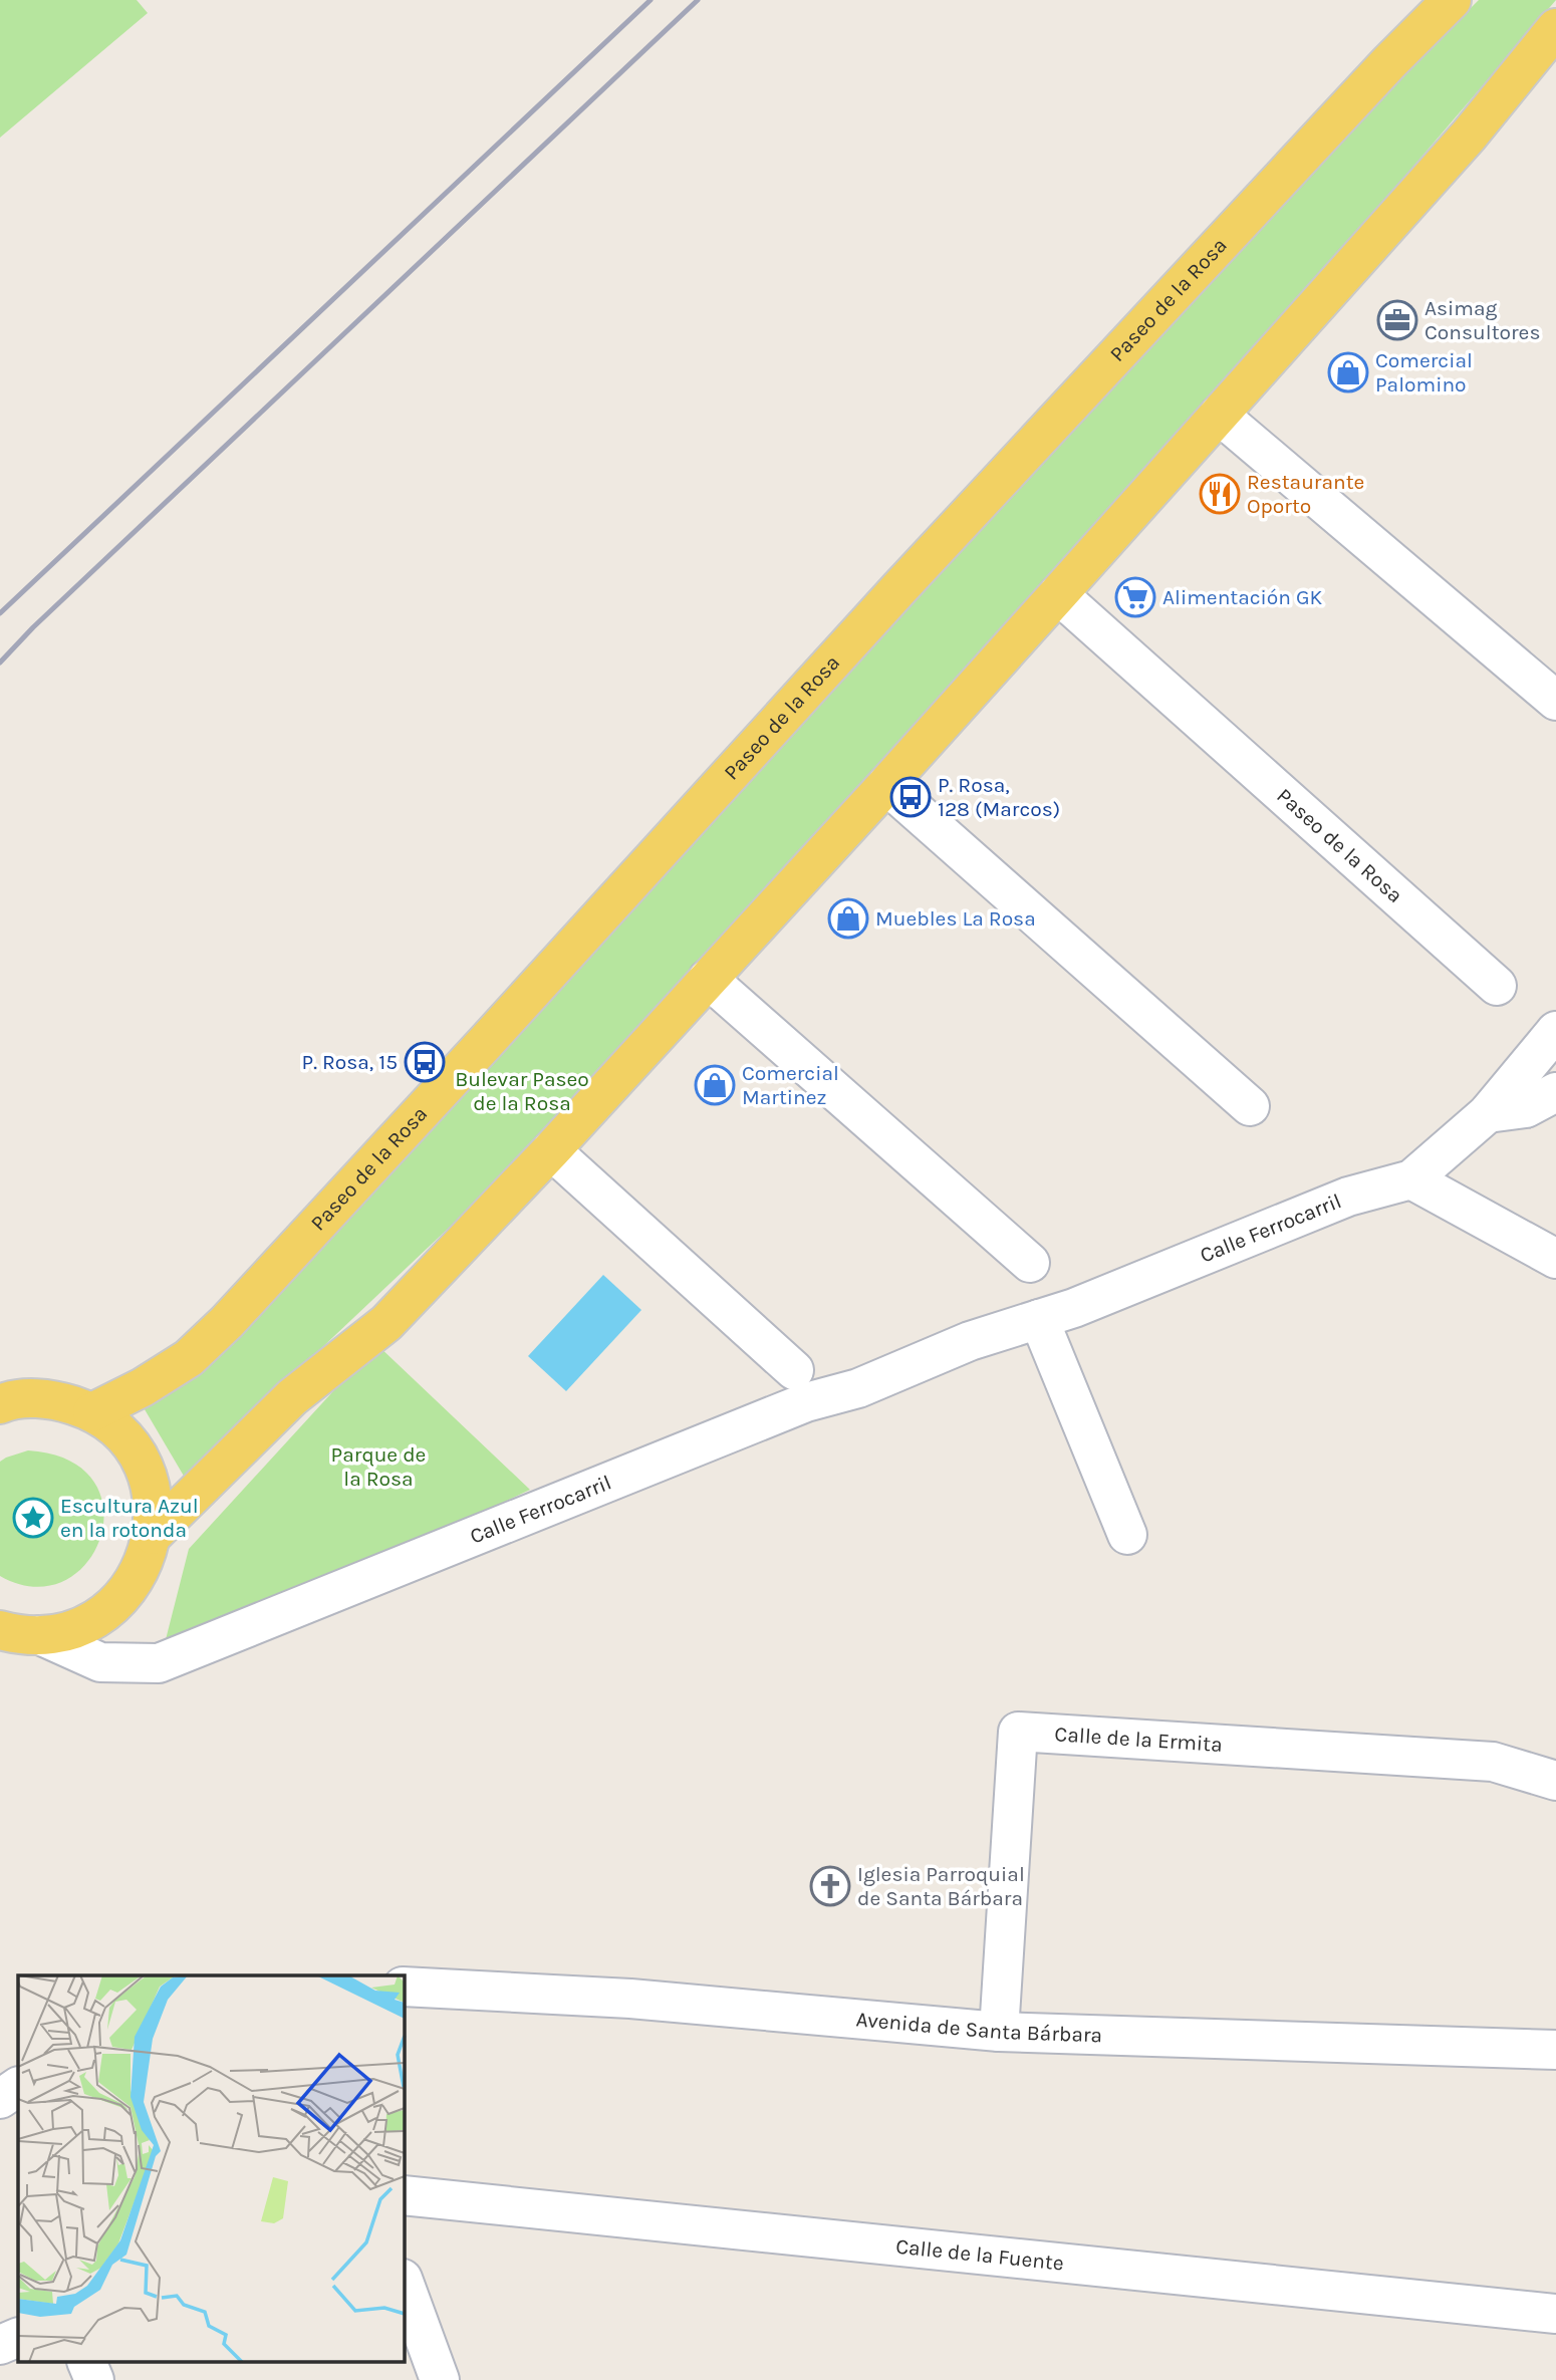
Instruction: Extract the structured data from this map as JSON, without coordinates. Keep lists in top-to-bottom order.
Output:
{
  "streets": {
    "main road": ["Paseo de la Rosa"],
    "street": [
      "Calle Ferrocarril",
      "Calle de la Ermita",
      "Avenida de Santa Bárbara",
      "Calle de la Fuente"
    ]
  },
  "crossings": [
    ["Calle de la Ermita", "Avenida de Santa Bárbara"]
  ],
  "parks": ["Bulevar Paseo de la Rosa", "Parque de la Rosa"],
  "places": {
    "office": ["Asimag Consultores"],
    "shop": ["Comercial Palomino", "Muebles La Rosa", "Comercial Martinez"],
    "restaurant": ["Restaurante Oporto"],
    "supermarket": ["Alimentación GK"],
    "bus stop": ["P. Rosa, 128 (Marcos)", "P. Rosa, 15"],
    "place": ["Escultura Azul en la rotonda"],
    "church": ["Iglesia Parroquial de Santa Bárbara"]
  }
}
